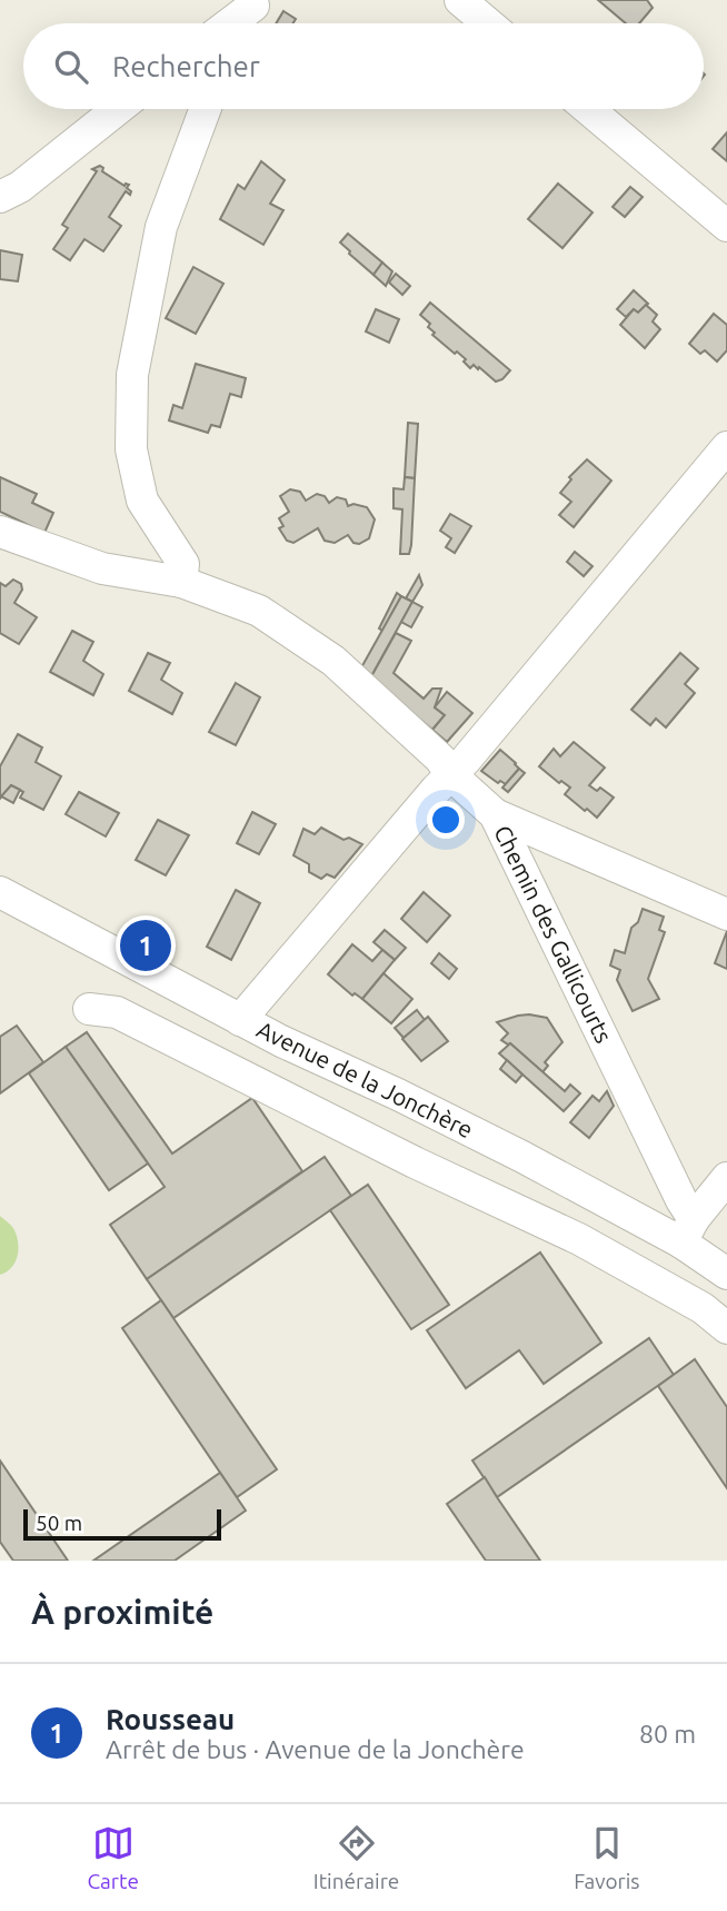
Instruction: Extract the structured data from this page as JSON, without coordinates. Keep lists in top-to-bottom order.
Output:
{
  "streets": {
    "street": ["Chemin des Gallicourts", "Avenue de la Jonchère"]
  },
  "crossings": [
    ["Chemin des Gallicourts", "Avenue de la Jonchère"]
  ],
  "scale_bar": "50 m",
  "page": {
    "search": "Rechercher",
    "pins": "1",
    "scale": "50 m",
    "heading": "À proximité",
    "list": [
      {
        "mark": "1",
        "name": "Rousseau",
        "note": "Arrêt de bus · Avenue de la Jonchère",
        "value": "80 m"
      }
    ],
    "nav": ["Carte", "Itinéraire", "Favoris"]
  }
}
